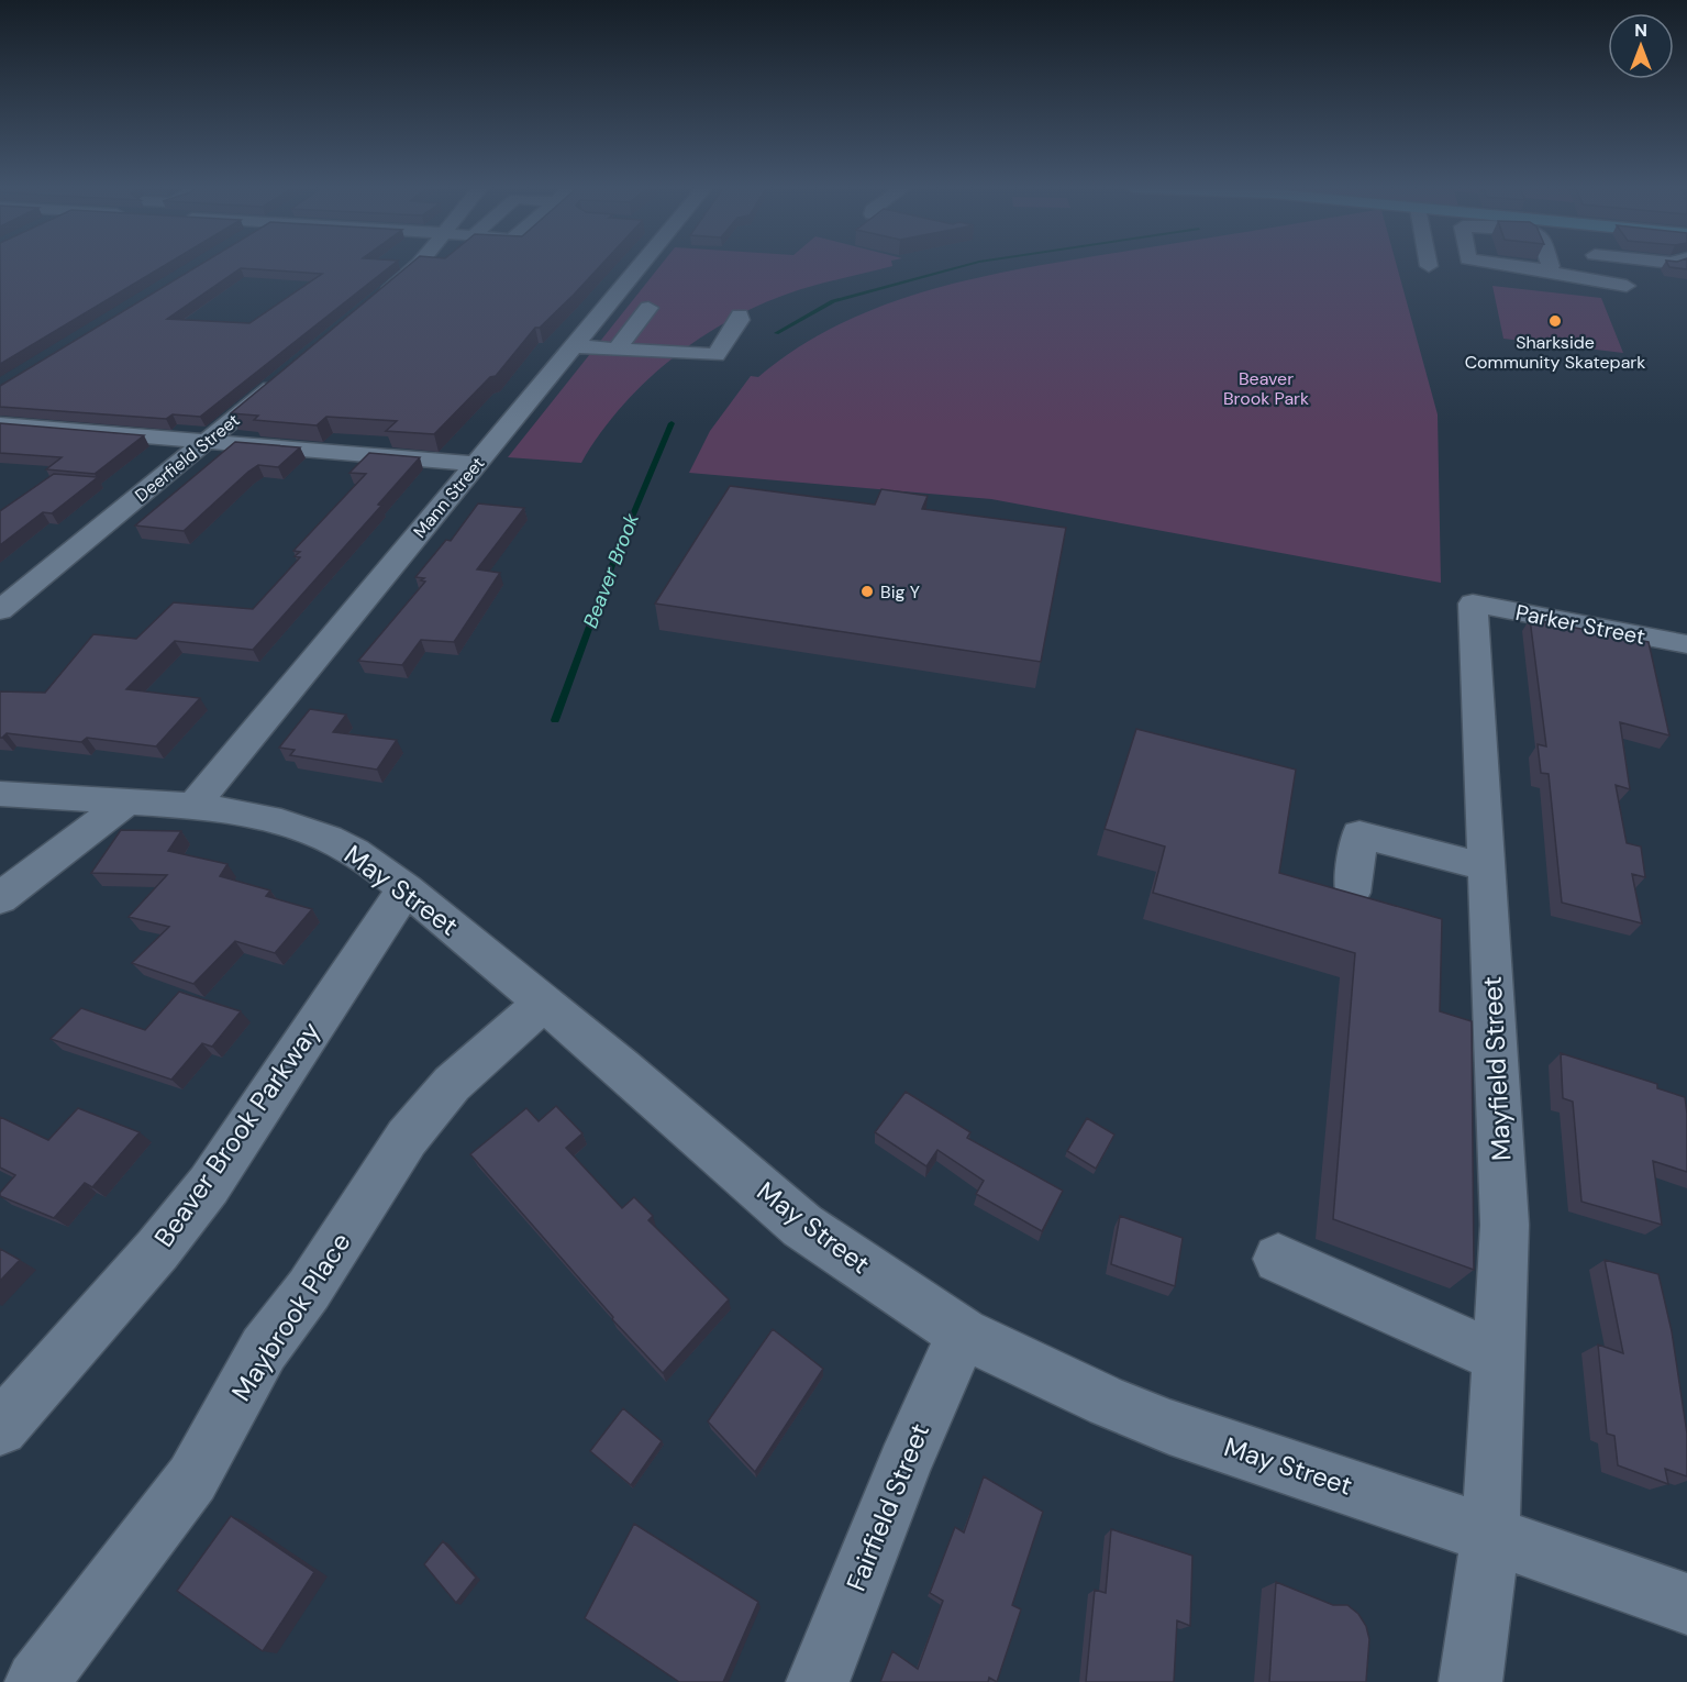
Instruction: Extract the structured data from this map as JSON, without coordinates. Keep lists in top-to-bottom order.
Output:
{
  "streets": {
    "street": [
      "Deerfield Street",
      "Mann Street",
      "Parker Street",
      "May Street",
      "Mayfield Street",
      "Beaver Brook Parkway",
      "Maybrook Place",
      "Fairfield Street"
    ]
  },
  "crossings": [
    ["Mann Street", "May Street"],
    ["Parker Street", "Mayfield Street"],
    ["May Street", "Mayfield Street"],
    ["May Street", "Beaver Brook Parkway"],
    ["May Street", "Maybrook Place"],
    ["May Street", "Fairfield Street"]
  ],
  "water": ["Beaver Brook"],
  "parks": ["Beaver Brook Park"],
  "places": ["Sharkside Community Skatepark", "Big Y"],
  "north": "top"
}
